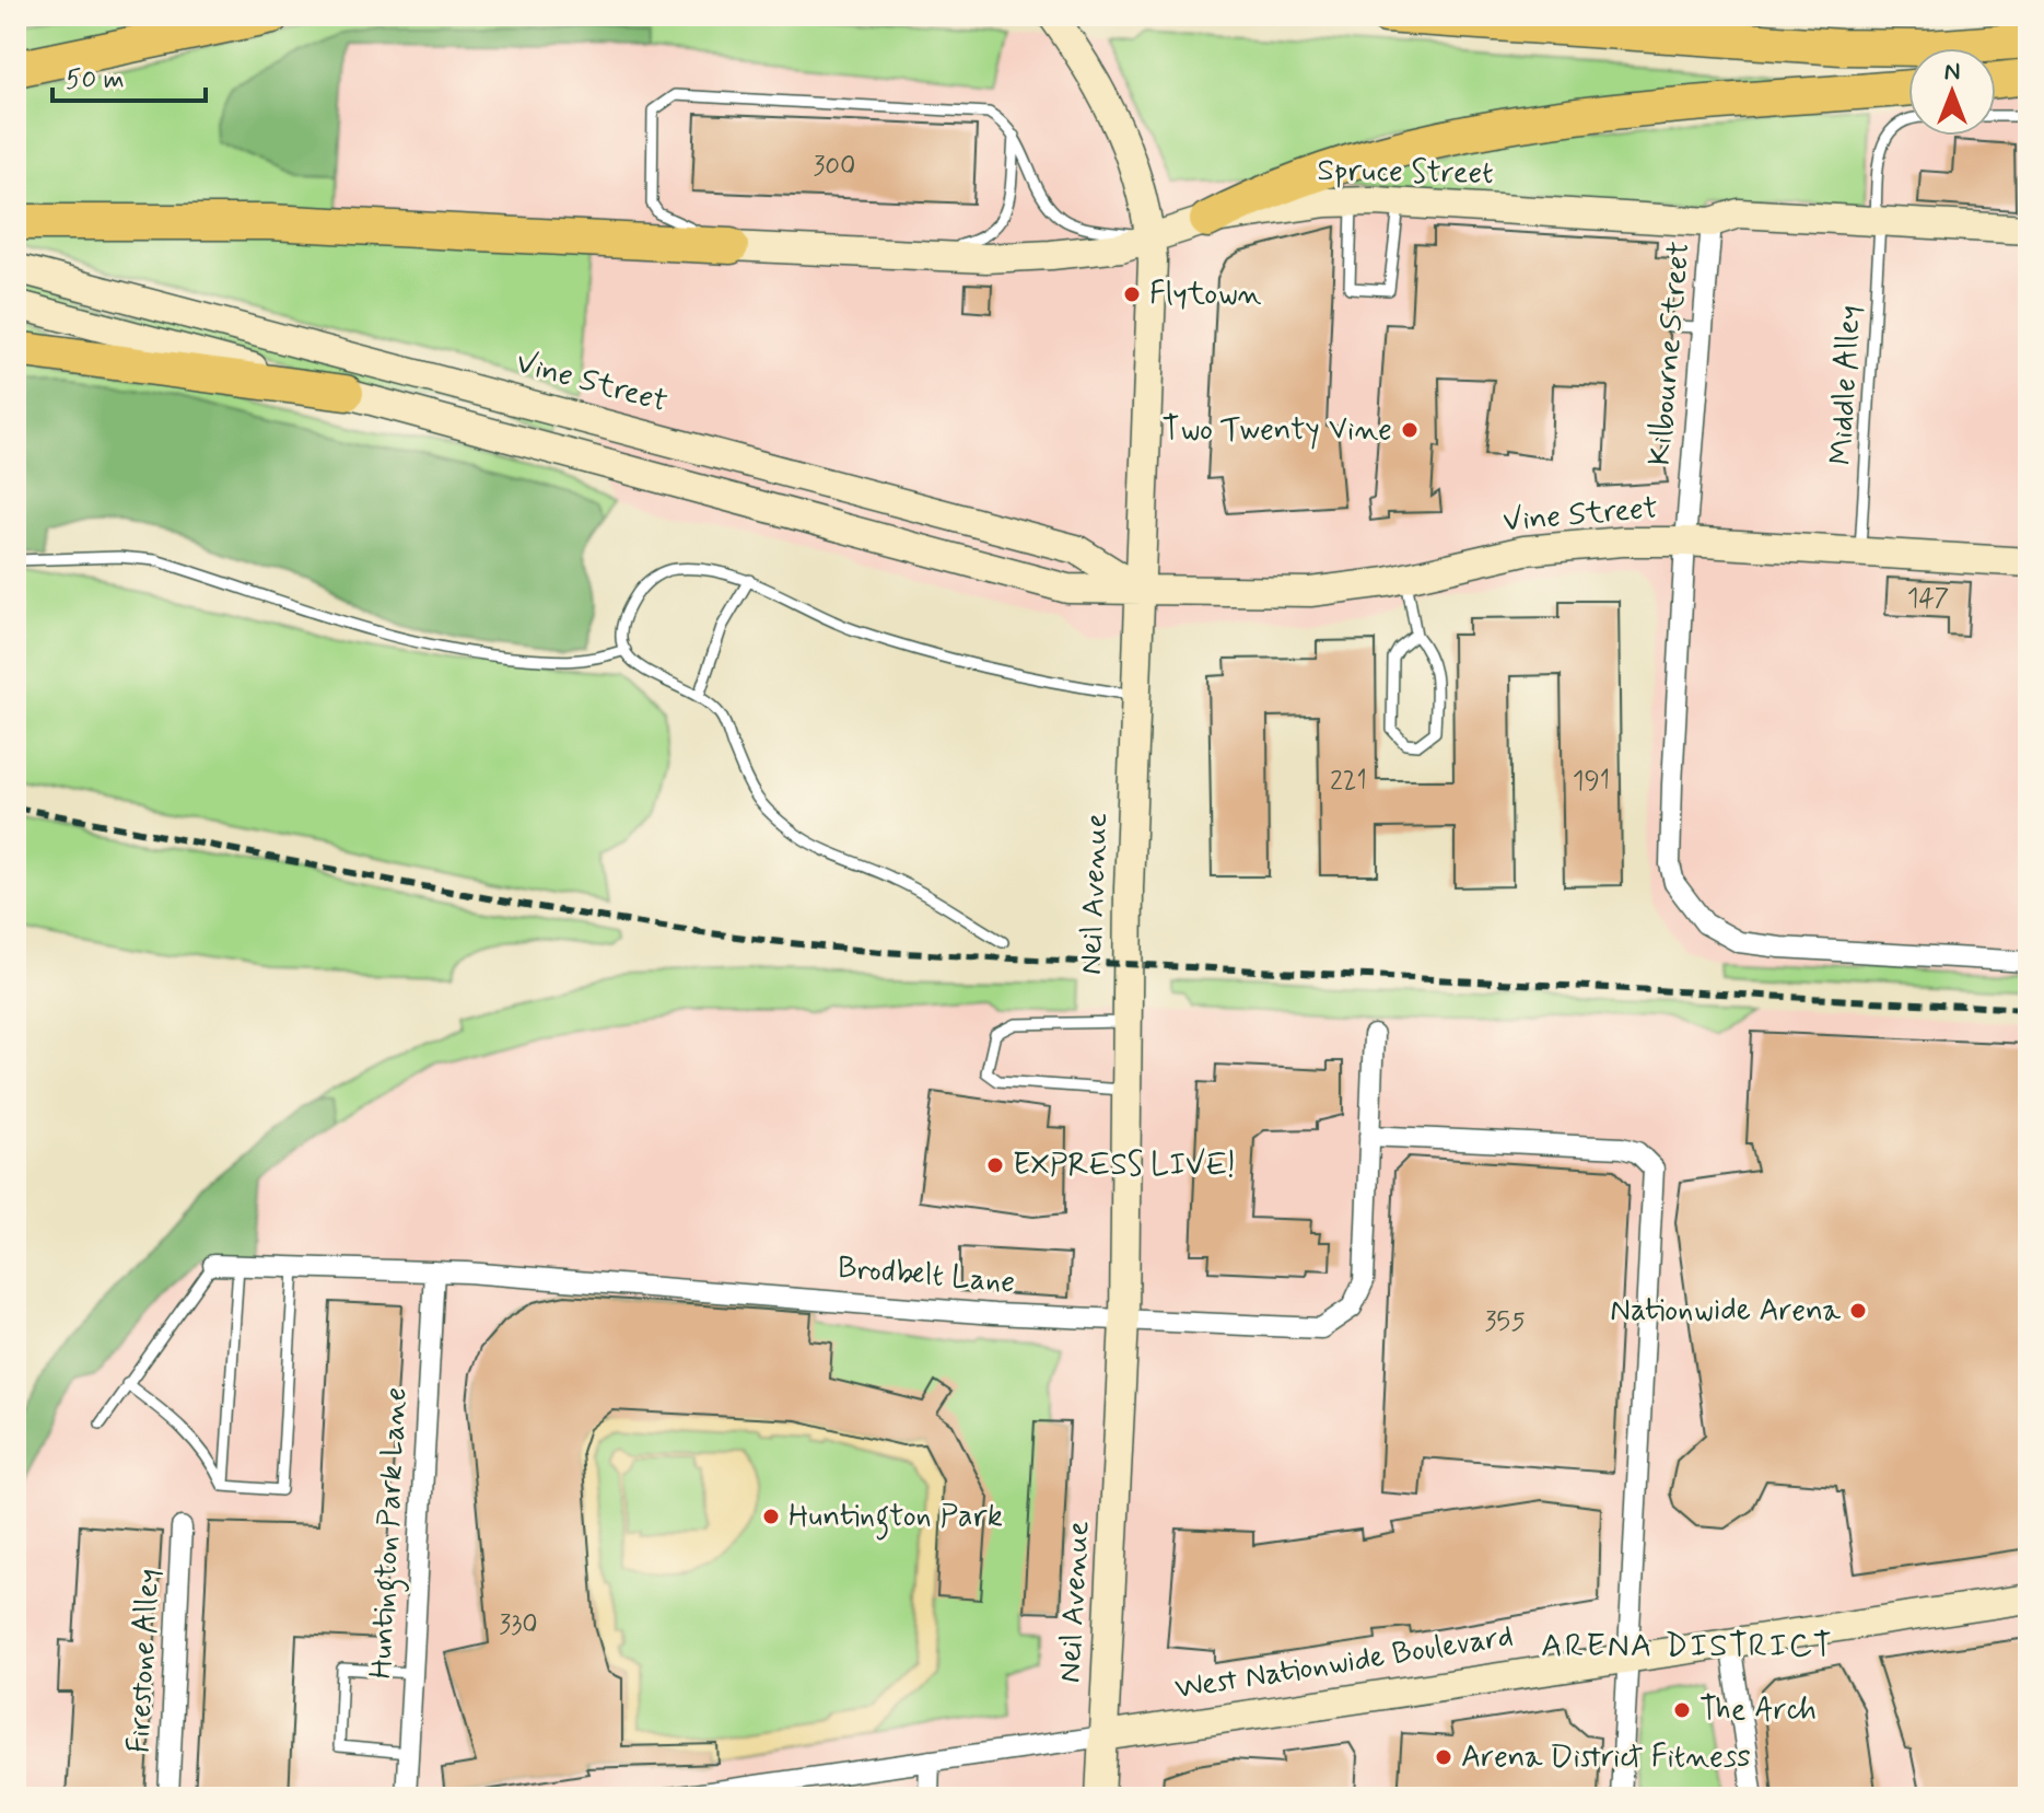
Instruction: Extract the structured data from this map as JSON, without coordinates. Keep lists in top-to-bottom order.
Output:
{
  "streets": {
    "street": [
      "Spruce Street",
      "Kilbourne Street",
      "Vine Street",
      "Neil Avenue",
      "Brodbelt Lane",
      "Huntington Park Lane",
      "Firestone Alley",
      "West Nationwide Boulevard"
    ],
    "lane": ["Middle Alley"]
  },
  "crossings": [
    ["Spruce Street", "Kilbourne Street"],
    ["Spruce Street", "Middle Alley"],
    ["Spruce Street", "Neil Avenue"],
    ["Kilbourne Street", "Vine Street"],
    ["Vine Street", "Middle Alley"],
    ["Vine Street", "Neil Avenue"],
    ["Neil Avenue", "Brodbelt Lane"],
    ["Neil Avenue", "West Nationwide Boulevard"],
    ["Brodbelt Lane", "Huntington Park Lane"]
  ],
  "districts": ["ARENA DISTRICT"],
  "places": [
    "Flytown",
    "Two Twenty Vine",
    "EXPRESS LIVE!",
    "Nationwide Arena",
    "Huntington Park",
    "The Arch",
    "Arena District Fitness"
  ],
  "house_numbers": [
    "300",
    "147",
    "221",
    "191",
    "355",
    "330"
  ],
  "scale_bar": "50 m",
  "north": "top"
}
